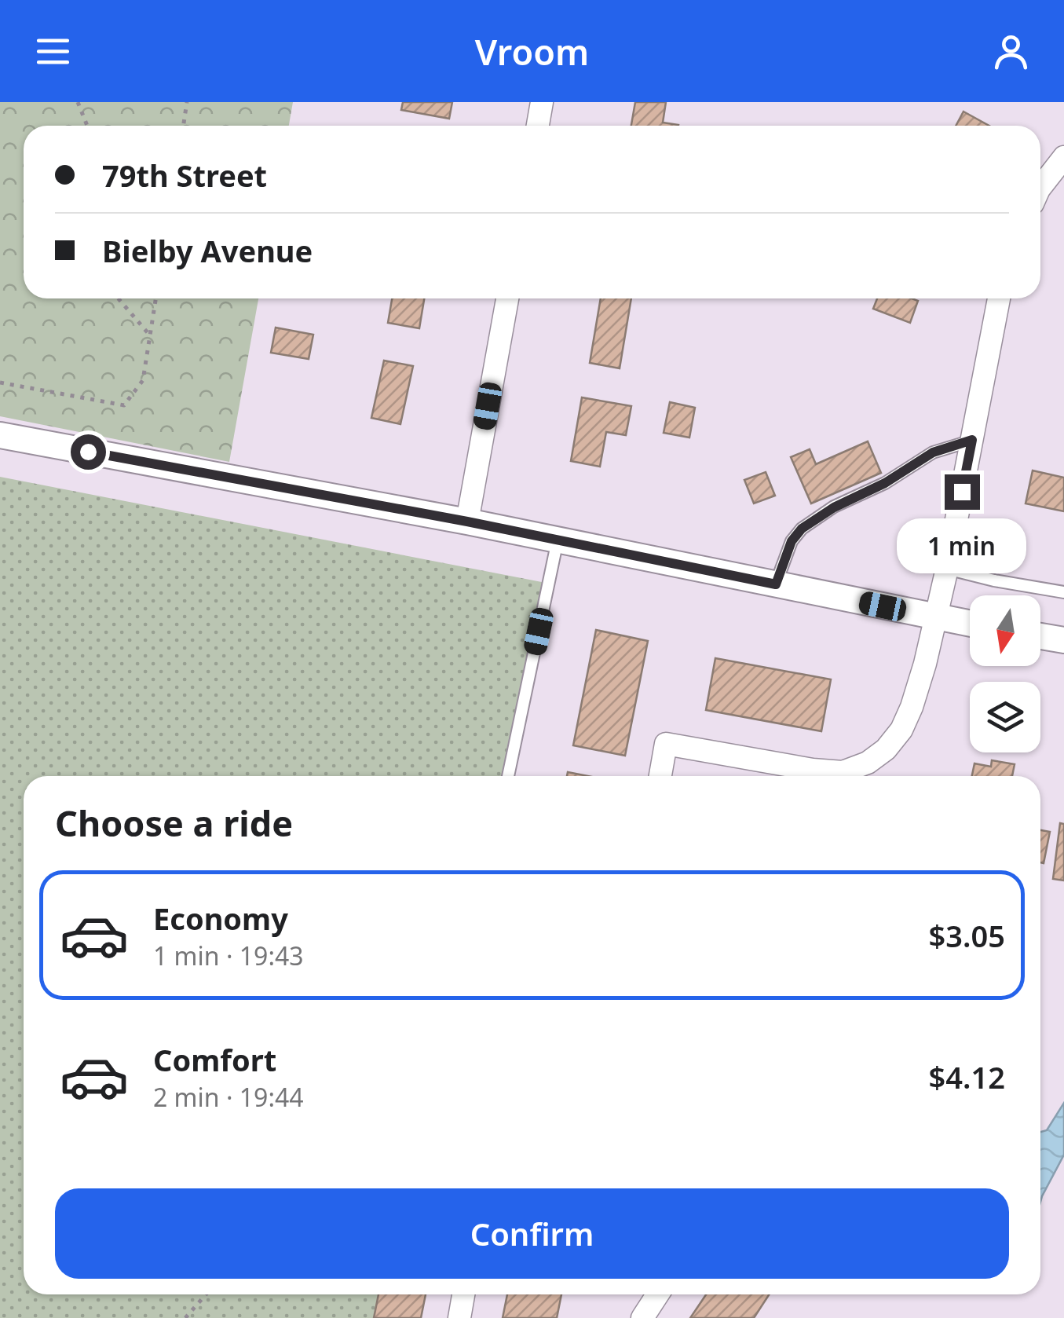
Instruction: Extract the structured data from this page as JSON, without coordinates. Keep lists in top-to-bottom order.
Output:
{
  "north": "bottom",
  "page": {
    "header": "Vroom",
    "banner": ["79th Street", "Bielby Avenue"],
    "bubble": "1 min",
    "heading": "Choose a ride",
    "list": [
      {
        "name": "Economy",
        "note": "1 min · 19:43",
        "value": "$3.05"
      },
      {
        "name": "Comfort",
        "note": "2 min · 19:44",
        "value": "$4.12"
      }
    ],
    "buttons": "Confirm"
  }
}
